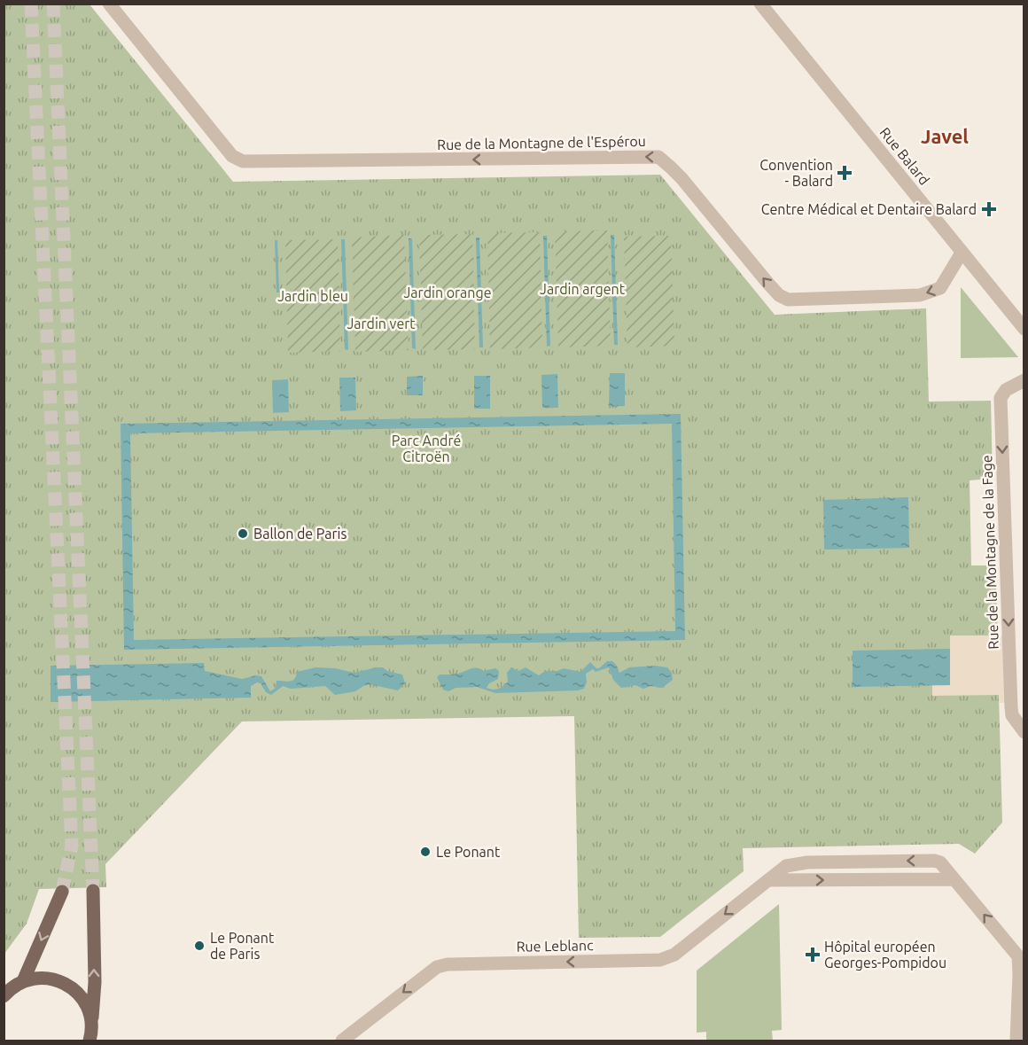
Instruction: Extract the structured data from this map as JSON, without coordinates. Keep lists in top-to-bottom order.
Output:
{
  "streets": {
    "street": [
      "Rue de la Montagne de l'Espérou",
      "Rue Balard",
      "Rue de la Montagne de la Fage",
      "Rue Leblanc"
    ]
  },
  "crossings": [
    ["Rue de la Montagne de l'Espérou", "Rue Balard"]
  ],
  "one_way": ["Rue de la Montagne de l'Espérou", "Rue de la Montagne de la Fage"],
  "districts": ["Javel"],
  "parks": [
    "Jardin argent",
    "Jardin orange",
    "Jardin bleu",
    "Jardin vert",
    "Parc André Citroën"
  ],
  "places": {
    "health": ["Convention - Balard", "Centre Médical et Dentaire Balard", "Hôpital européen Georges-Pompidou"],
    "other": ["Ballon de Paris", "Le Ponant", "Le Ponant de Paris"]
  }
}
